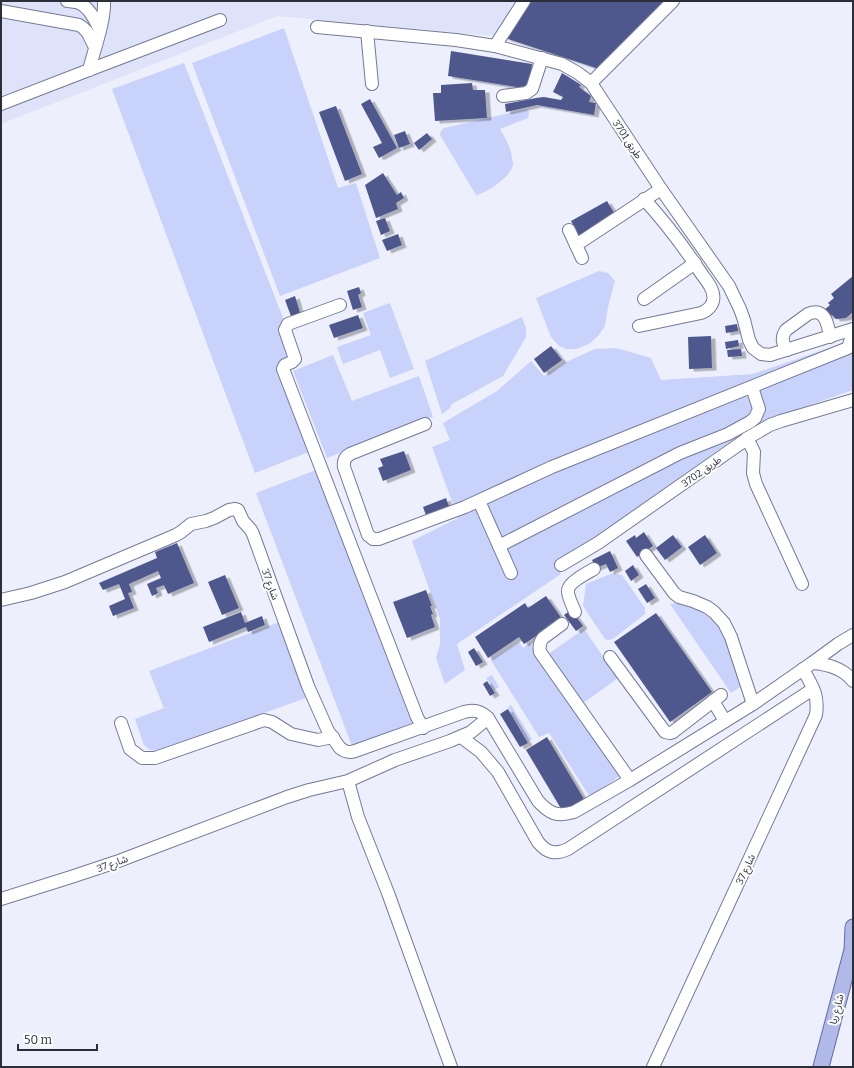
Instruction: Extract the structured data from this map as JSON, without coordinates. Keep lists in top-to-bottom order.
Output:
{
  "streets": {
    "main road": ["شارع ريا"],
    "street": ["طريق 3701", "طريق 3702", "شارع 37"]
  },
  "scale_bar": "50 m"
}
